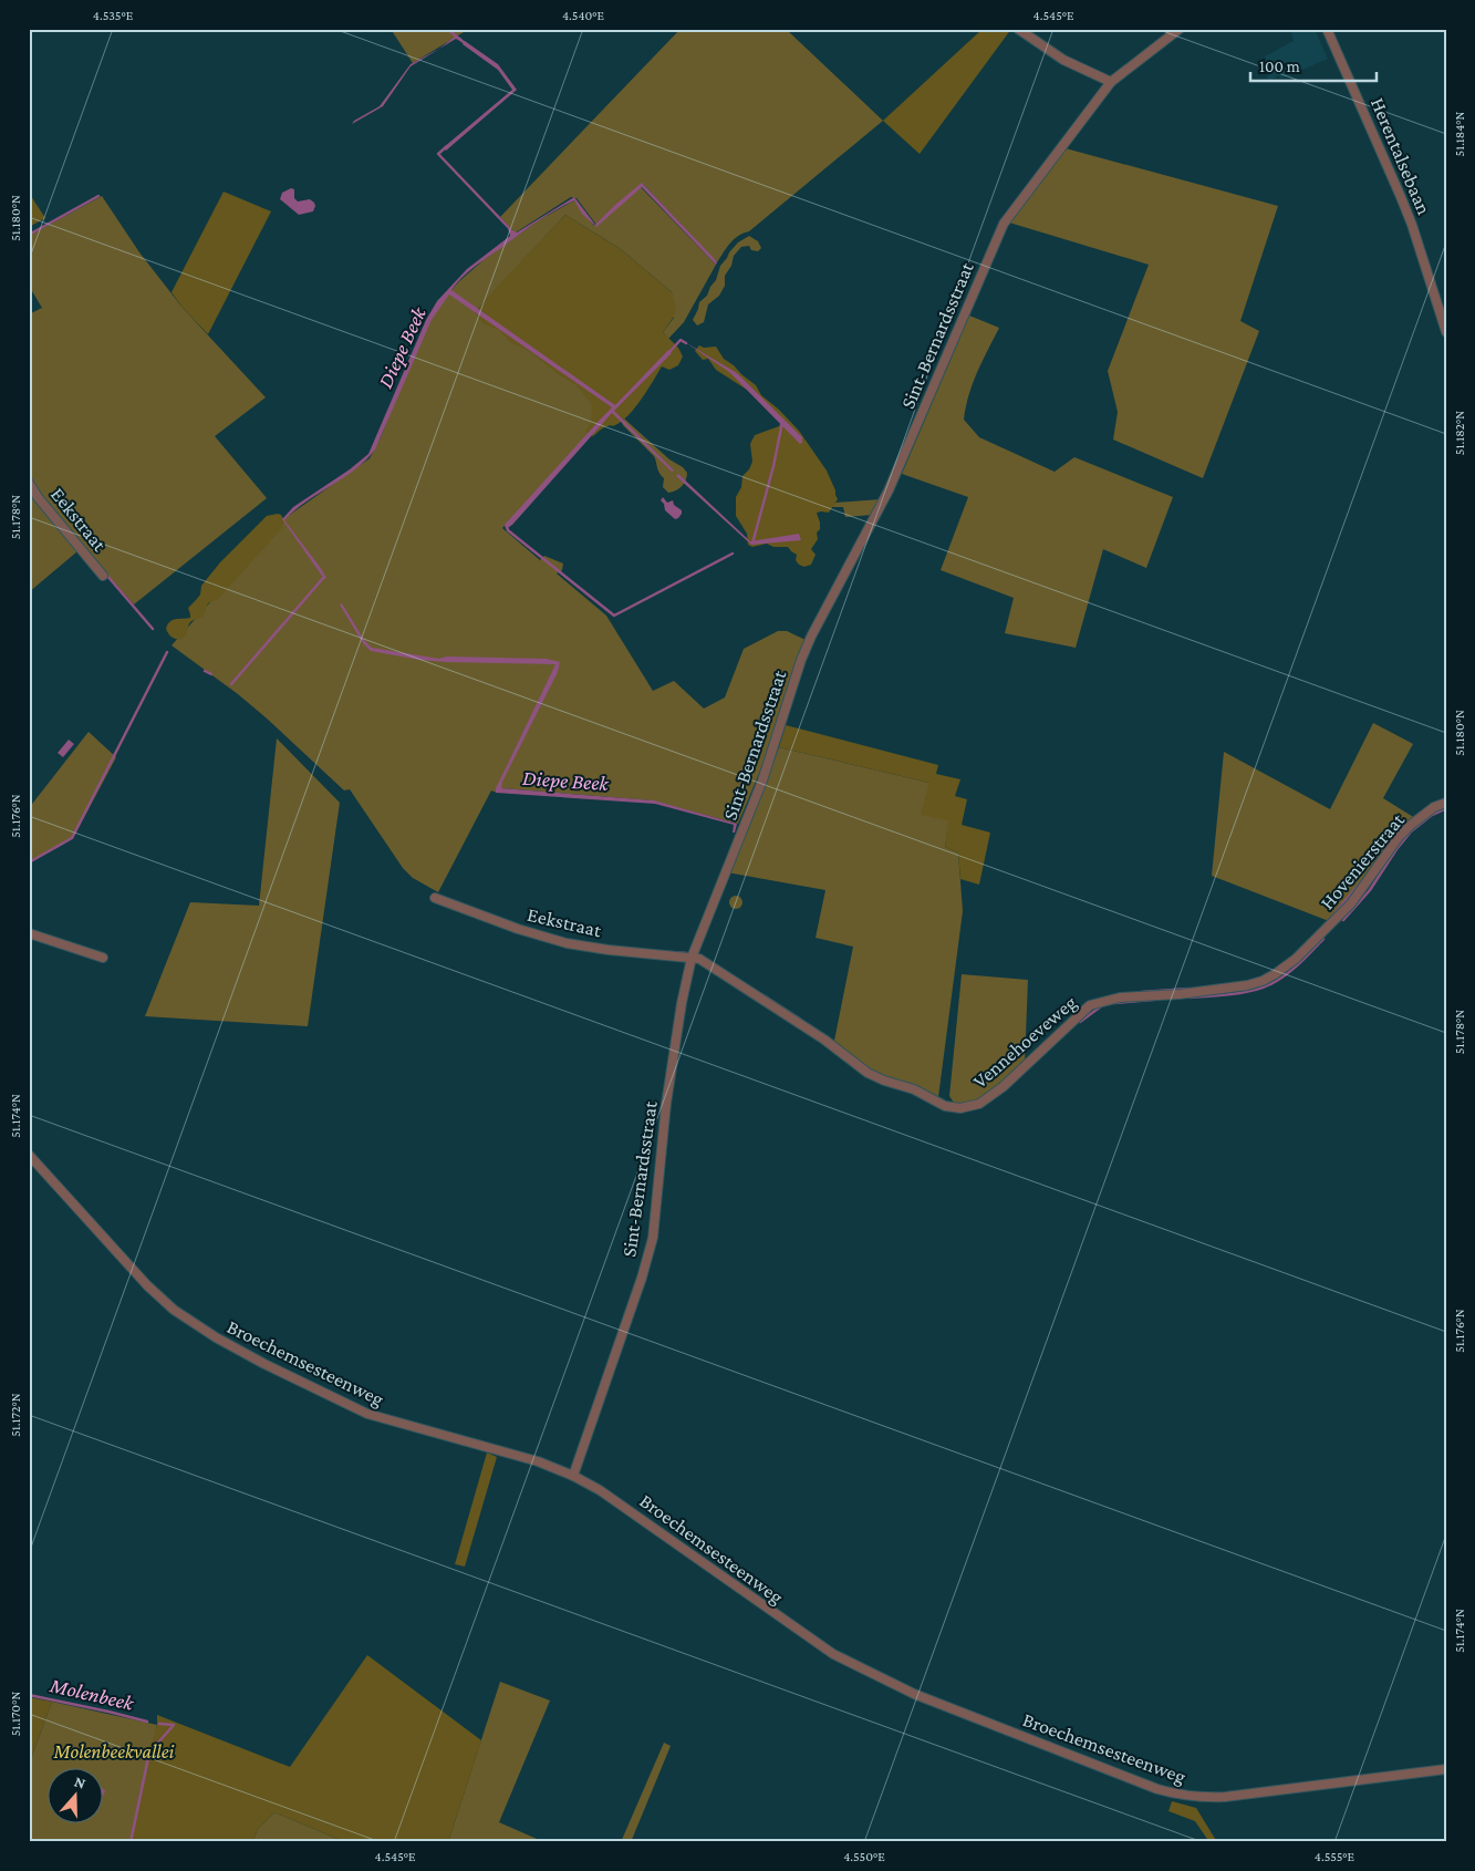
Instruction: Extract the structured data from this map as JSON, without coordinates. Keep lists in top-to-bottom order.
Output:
{
  "streets": {
    "street": [
      "Herentalsebaan",
      "Sint-Bernardsstraat",
      "Eekstraat",
      "Hovenierstraat",
      "Vennehoeveweg",
      "Broechemsesteenweg"
    ]
  },
  "crossings": [
    ["Sint-Bernardsstraat", "Eekstraat"],
    ["Sint-Bernardsstraat", "Vennehoeveweg"],
    ["Sint-Bernardsstraat", "Broechemsesteenweg"],
    ["Eekstraat", "Vennehoeveweg"],
    ["Hovenierstraat", "Vennehoeveweg"]
  ],
  "water": ["Diepe Beek", "Molenbeek"],
  "parks": ["Molenbeekvallei"],
  "scale_bar": "100 m",
  "north": "top",
  "coordinates": [
    "4.535°E",
    "4.540°E",
    "4.545°E",
    "51.184°N",
    "51.180°N",
    "51.182°N",
    "51.178°N",
    "51.176°N",
    "51.174°N",
    "51.172°N",
    "51.170°N",
    "4.550°E",
    "4.555°E"
  ]
}
